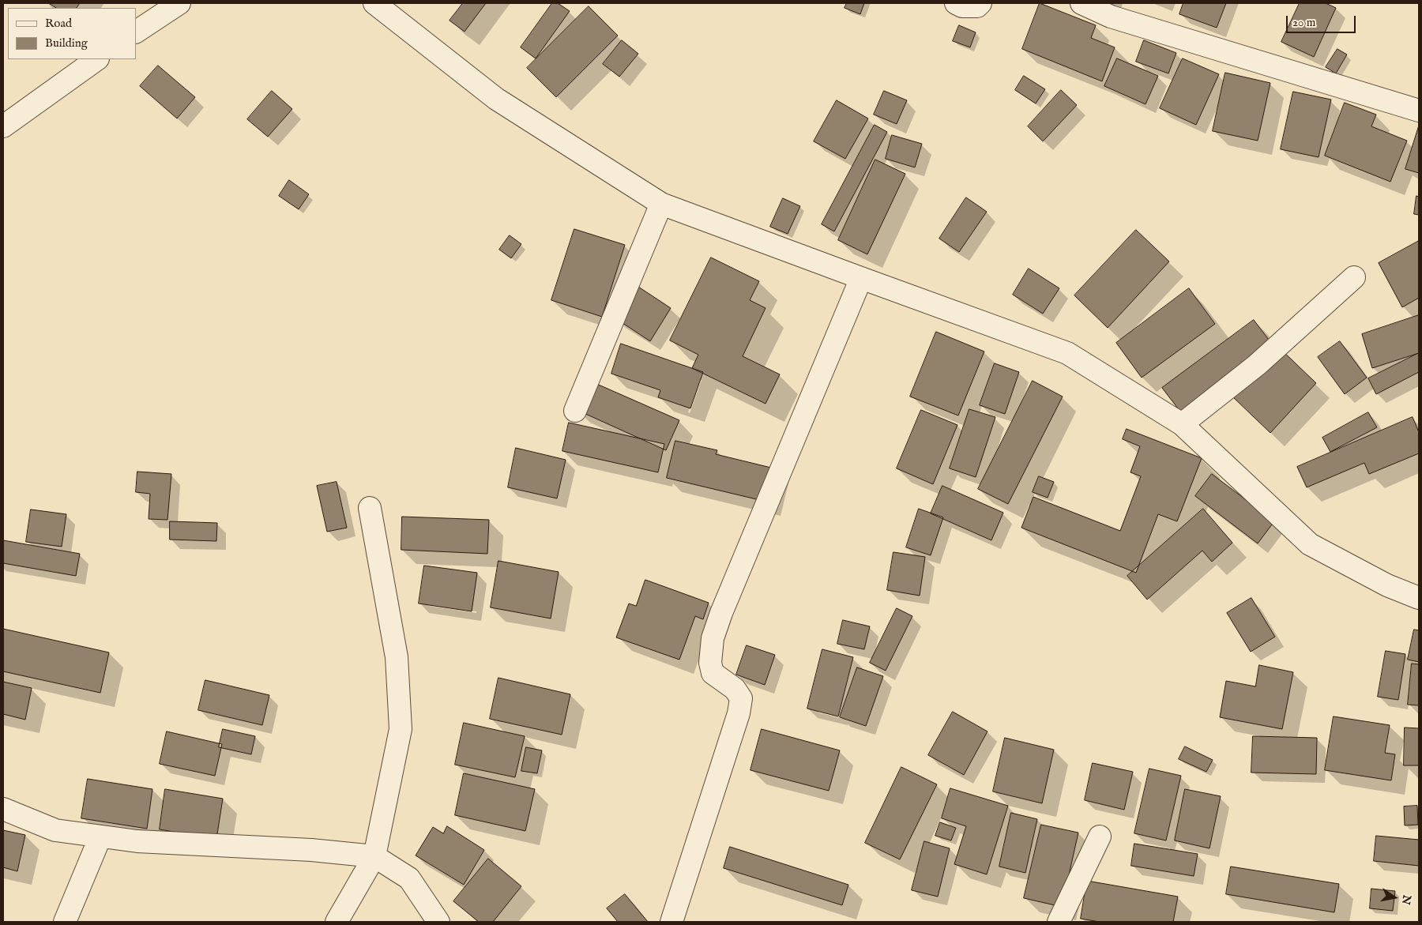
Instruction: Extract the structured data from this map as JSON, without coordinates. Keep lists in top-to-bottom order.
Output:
{
  "legend": ["Road", "Building"],
  "scale_bar": "20 m",
  "north": "right"
}
